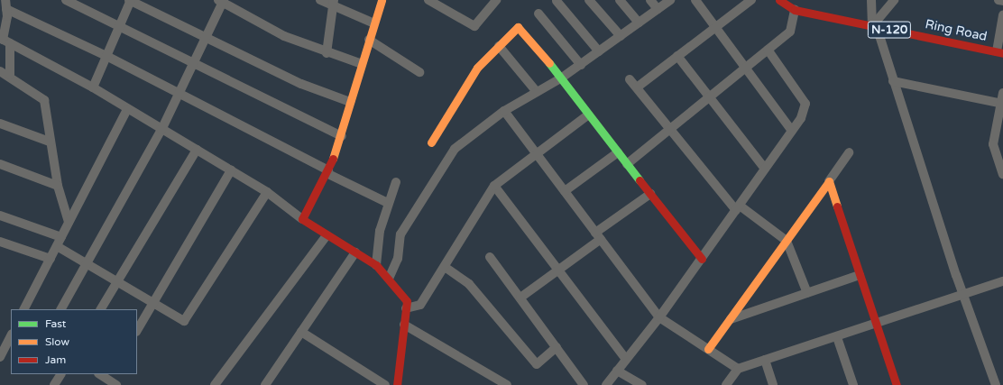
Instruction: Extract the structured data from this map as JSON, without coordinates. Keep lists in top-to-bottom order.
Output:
{
  "streets": {
    "main road": ["N-120", "Ring Road"]
  },
  "legend": ["Fast", "Slow", "Jam"]
}
